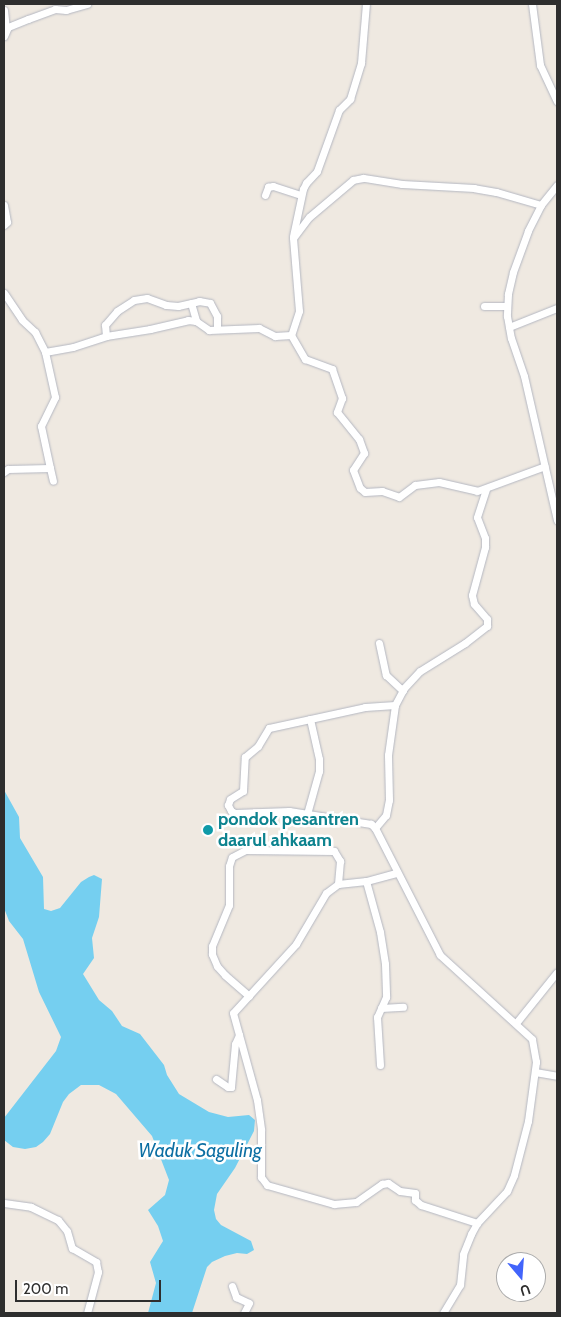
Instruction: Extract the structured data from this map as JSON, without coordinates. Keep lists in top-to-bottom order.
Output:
{
  "water": ["Waduk Saguling"],
  "places": ["pondok pesantren daarul ahkaam"],
  "scale_bar": "200 m",
  "north": "bottom"
}
